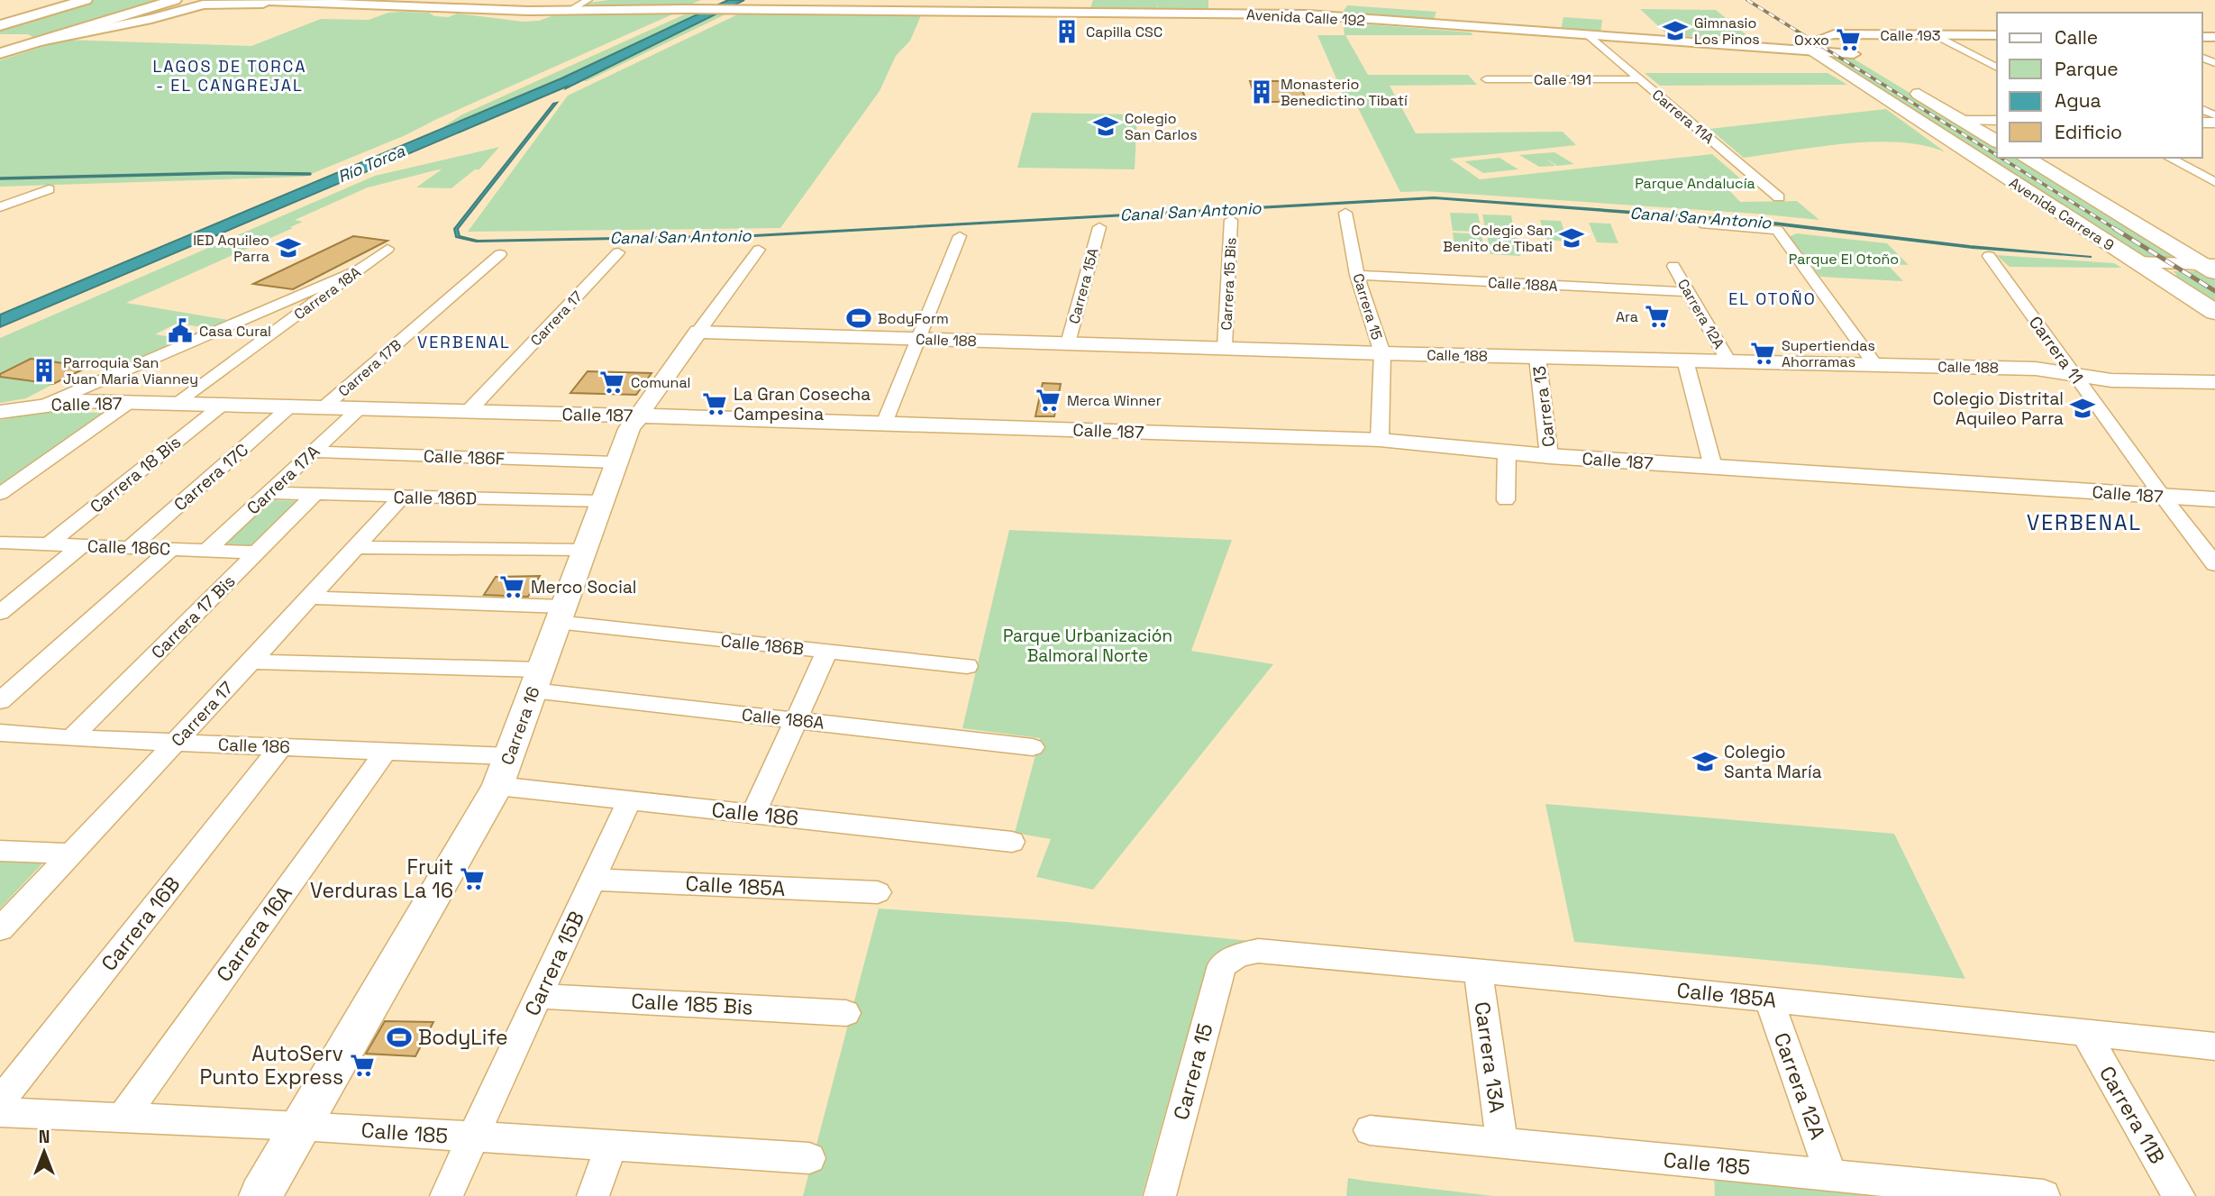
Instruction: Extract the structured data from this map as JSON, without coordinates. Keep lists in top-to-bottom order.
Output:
{
  "streets": {
    "main road": ["Avenida Calle 192", "Calle 193", "Avenida Carrera 9"],
    "street": [
      "Calle 191",
      "Carrera 11A",
      "Carrera 15 Bis",
      "Calle 188A",
      "Carrera 15A",
      "Carrera 18A",
      "Carrera 15",
      "Carrera 12A",
      "Carrera 17",
      "Calle 188",
      "Carrera 11",
      "Carrera 17B",
      "Calle 187",
      "Carrera 13",
      "Calle 186F",
      "Carrera 18 Bis",
      "Carrera 17C",
      "Carrera 17A",
      "Calle 186D",
      "Calle 186C",
      "Carrera 17 Bis",
      "Calle 186B",
      "Calle 186A",
      "Carrera 16",
      "Calle 186",
      "Calle 185A",
      "Carrera 16B",
      "Carrera 16A",
      "Carrera 15B",
      "Calle 185 Bis",
      "Carrera 13A",
      "Carrera 11B",
      "Calle 185"
    ]
  },
  "crossings": [
    ["Avenida Calle 192", "Calle 193"],
    ["Avenida Calle 192", "Carrera 11A"],
    ["Avenida Calle 192", "Avenida Carrera 9"],
    ["Calle 193", "Avenida Carrera 9"],
    ["Calle 191", "Carrera 11A"],
    ["Carrera 15 Bis", "Calle 188"],
    ["Calle 188A", "Carrera 15"],
    ["Calle 188A", "Carrera 12A"],
    ["Carrera 15A", "Calle 188"],
    ["Carrera 18A", "Calle 187"],
    ["Carrera 15", "Calle 188"],
    ["Carrera 15", "Calle 187"],
    ["Carrera 15", "Calle 185A"],
    ["Carrera 12A", "Calle 188"],
    ["Carrera 12A", "Calle 185A"],
    ["Carrera 12A", "Calle 185"],
    ["Carrera 17", "Calle 187"],
    ["Carrera 17", "Calle 186D"],
    ["Carrera 17", "Calle 186B"],
    ["Carrera 17", "Calle 186A"],
    ["Carrera 17", "Calle 186"],
    ["Calle 188", "Carrera 11"],
    ["Calle 188", "Carrera 13"],
    ["Calle 188", "Carrera 16"],
    ["Carrera 11", "Calle 187"],
    ["Carrera 17B", "Calle 187"],
    ["Calle 187", "Carrera 13"],
    ["Calle 187", "Carrera 18 Bis"],
    ["Calle 187", "Carrera 17C"],
    ["Calle 187", "Carrera 17A"],
    ["Calle 187", "Carrera 16"],
    ["Calle 186F", "Carrera 17A"],
    ["Calle 186F", "Carrera 16"],
    ["Carrera 18 Bis", "Calle 186C"],
    ["Carrera 17C", "Calle 186C"],
    ["Carrera 17A", "Calle 186D"],
    ["Carrera 17A", "Calle 186C"],
    ["Calle 186D", "Carrera 17 Bis"],
    ["Calle 186D", "Carrera 16"],
    ["Calle 186C", "Carrera 17 Bis"],
    ["Carrera 17 Bis", "Calle 186"],
    ["Calle 186B", "Carrera 16"],
    ["Calle 186A", "Carrera 16"],
    ["Carrera 16", "Calle 186"],
    ["Carrera 16", "Calle 185"],
    ["Calle 186", "Carrera 16B"],
    ["Calle 186", "Carrera 16A"],
    ["Calle 186", "Carrera 15B"],
    ["Calle 185A", "Carrera 15B"],
    ["Calle 185A", "Carrera 13A"],
    ["Calle 185A", "Carrera 11B"],
    ["Carrera 16A", "Calle 185"],
    ["Carrera 15B", "Calle 185 Bis"],
    ["Carrera 15B", "Calle 185"],
    ["Carrera 13A", "Calle 185"]
  ],
  "districts": [
    "LAGOS DE TORCA - EL CANGREJAL",
    "EL OTOÑO",
    "VERBENAL",
    "VERBENAL"
  ],
  "water": ["Río Torca", "Canal San Antonio"],
  "parks": ["Parque Andalucía", "Parque El Otoño", "Parque Urbanización Balmoral Norte"],
  "places": {
    "school or university": [
      "Gimnasio Los Pinos",
      "Colegio San Carlos",
      "Colegio San Benito de Tibati",
      "IED Aquileo Parra",
      "Colegio Distrital Aquileo Parra",
      "Colegio Santa María"
    ],
    "building": ["Capilla CSC", "Monasterio Benedictino Tibatí", "Parroquia San Juan Maria Vianney"],
    "supermarket": [
      "Oxxo",
      "Ara",
      "Supertiendas Ahorramas",
      "Comunal",
      "Merca Winner",
      "La Gran Cosecha Campesina",
      "Merco Social",
      "Fruit Verduras La 16",
      "AutoServ Punto Express"
    ],
    "sports": ["BodyForm", "BodyLife"],
    "public building": ["Casa Cural"]
  },
  "legend": [
    "Calle",
    "Parque",
    "Agua",
    "Edificio"
  ],
  "north": "top"
}
